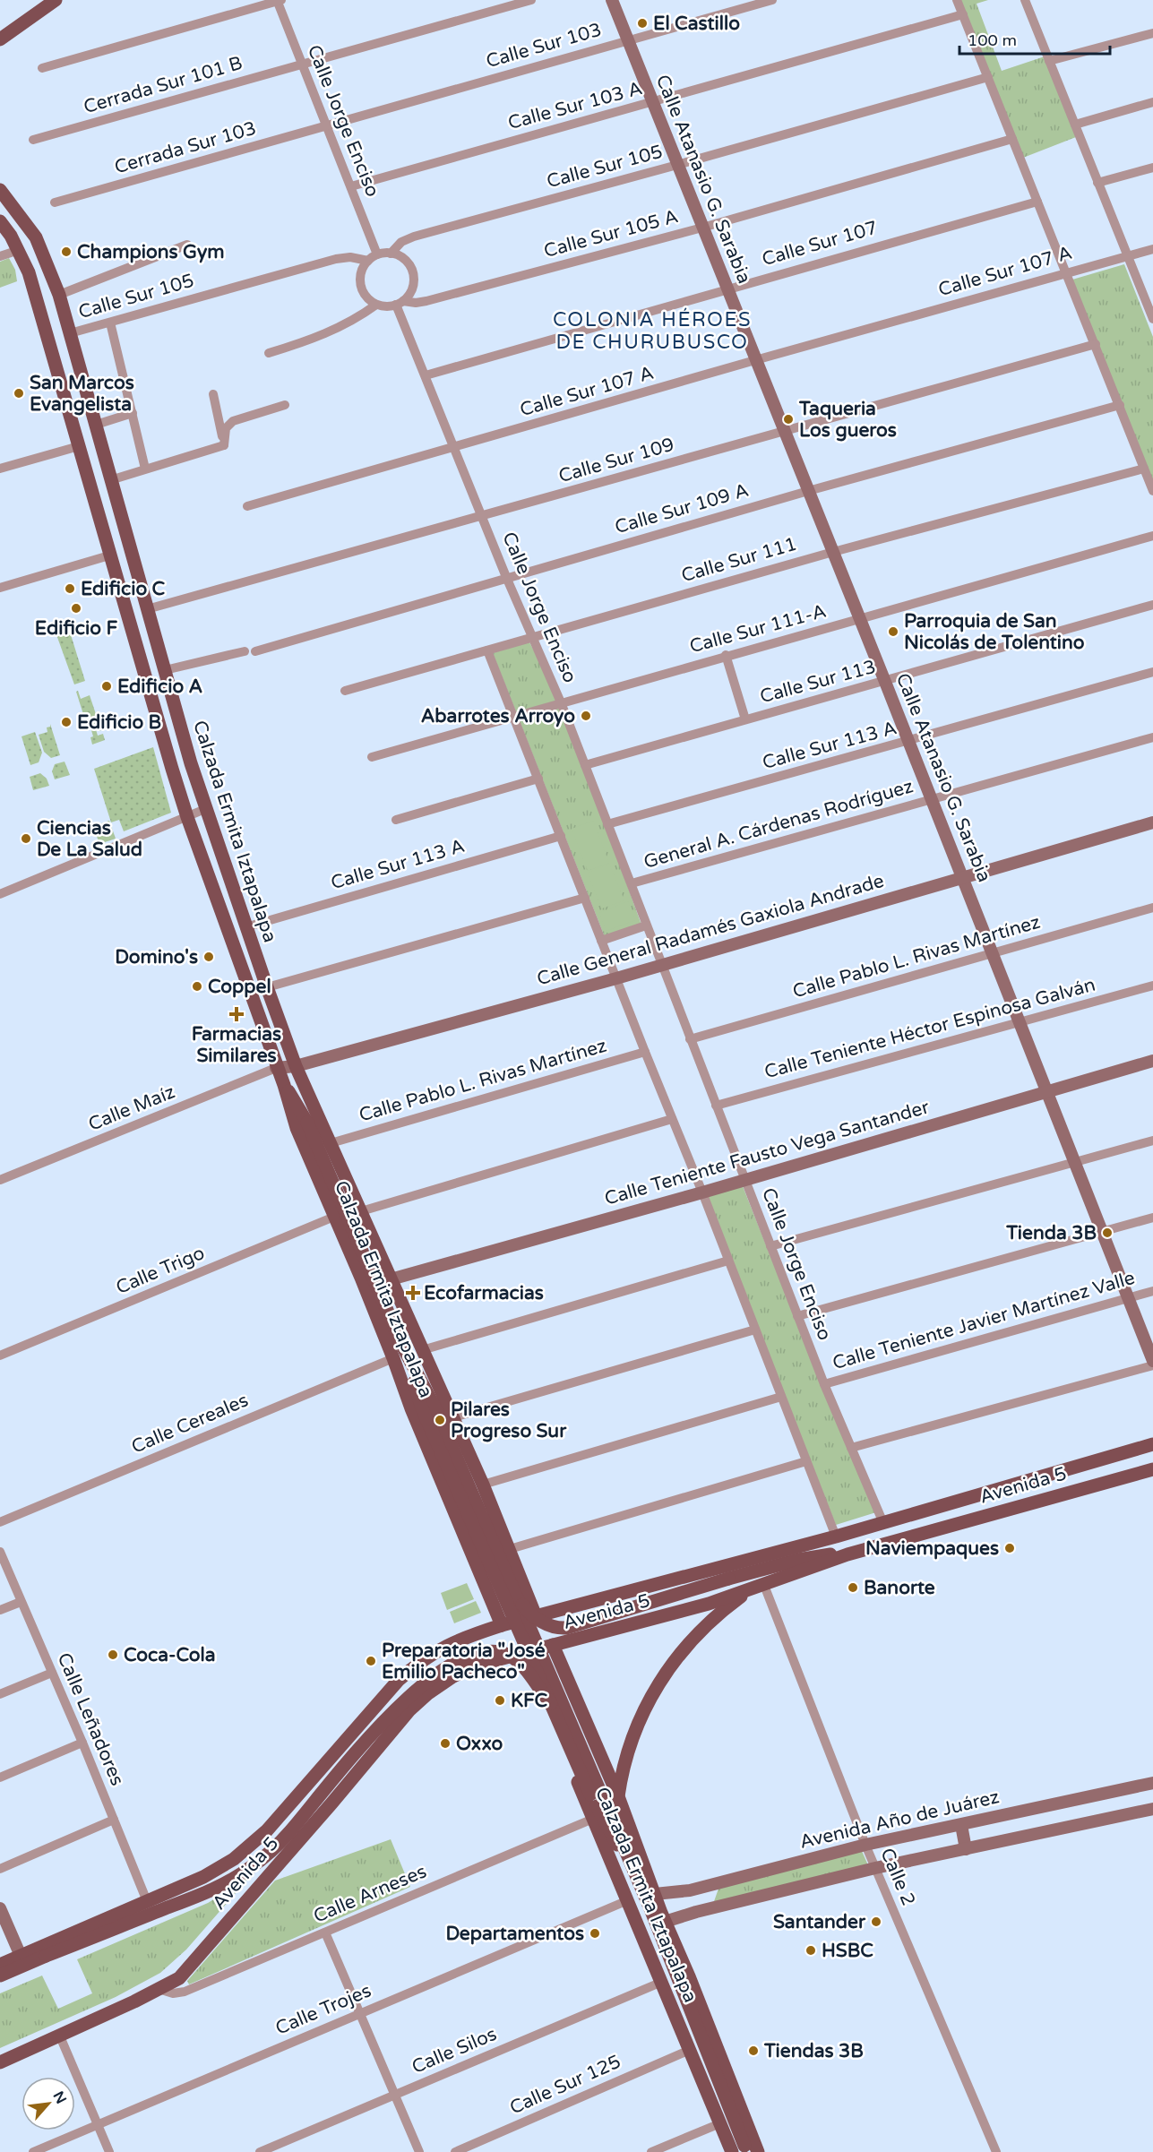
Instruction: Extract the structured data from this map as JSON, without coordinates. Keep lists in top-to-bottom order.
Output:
{
  "streets": {
    "main road": ["Calzada Ermita Iztapalapa", "Avenida 5"],
    "street": [
      "Calle Sur 103",
      "Cerrada Sur 101 B",
      "Calle Sur 103 A",
      "Calle Jorge Enciso",
      "Cerrada Sur 103",
      "Calle Sur 105",
      "Calle Atanasio G. Sarabia",
      "Calle Sur 105 A",
      "Calle Sur 107",
      "Calle Sur 107 A",
      "Calle Sur 109",
      "Calle Sur 109 A",
      "Calle Sur 111",
      "Calle Sur 111-A",
      "Calle Sur 113",
      "Calle Sur 113 A",
      "General A. Cárdenas Rodríguez",
      "Calle General Radamés Gaxiola Andrade",
      "Calle Pablo L. Rivas Martínez",
      "Calle Teniente Héctor Espinosa Galván",
      "Calle Maíz",
      "Calle Teniente Fausto Vega Santander",
      "Calle Trigo",
      "Calle Teniente Javier Martínez Valle",
      "Calle Cereales",
      "Calle Leñadores",
      "Avenida Año de Juárez",
      "Calle 2",
      "Calle Arneses",
      "Calle Trojes",
      "Calle Silos",
      "Calle Sur 125"
    ]
  },
  "crossings": [
    ["Calle Sur 103", "Calle Jorge Enciso"],
    ["Calle Sur 103", "Cerrada Sur 103"],
    ["Calle Sur 103", "Calle Atanasio G. Sarabia"],
    ["Cerrada Sur 101 B", "Calle Jorge Enciso"],
    ["Calle Sur 103 A", "Calle Jorge Enciso"],
    ["Calle Sur 103 A", "Calle Atanasio G. Sarabia"],
    ["Calle Jorge Enciso", "Cerrada Sur 103"],
    ["Calle Jorge Enciso", "Calle Sur 105"],
    ["Calle Jorge Enciso", "Calle Sur 105 A"],
    ["Calle Jorge Enciso", "Calle Sur 107"],
    ["Calle Jorge Enciso", "Calle Sur 107 A"],
    ["Calle Jorge Enciso", "Calle Sur 109"],
    ["Calle Jorge Enciso", "Calle Sur 109 A"],
    ["Calle Jorge Enciso", "Calle Sur 111"],
    ["Calle Jorge Enciso", "Calle Sur 111-A"],
    ["Calle Jorge Enciso", "Calle Sur 113"],
    ["Calle Jorge Enciso", "Calle Sur 113 A"],
    ["Calle Jorge Enciso", "General A. Cárdenas Rodríguez"],
    ["Calle Jorge Enciso", "Calle General Radamés Gaxiola Andrade"],
    ["Calle Jorge Enciso", "Calle Pablo L. Rivas Martínez"],
    ["Calle Jorge Enciso", "Calle Teniente Héctor Espinosa Galván"],
    ["Calle Jorge Enciso", "Calle Teniente Fausto Vega Santander"],
    ["Calle Jorge Enciso", "Calle Teniente Javier Martínez Valle"],
    ["Calle Jorge Enciso", "Avenida 5"],
    ["Calle Sur 105", "Calle Atanasio G. Sarabia"],
    ["Calle Sur 105", "Calle Sur 105 A"],
    ["Calle Sur 105", "Calzada Ermita Iztapalapa"],
    ["Calle Atanasio G. Sarabia", "Calle Sur 105 A"],
    ["Calle Atanasio G. Sarabia", "Calle Sur 107"],
    ["Calle Atanasio G. Sarabia", "Calle Sur 107 A"],
    ["Calle Atanasio G. Sarabia", "Calle Sur 109"],
    ["Calle Atanasio G. Sarabia", "Calle Sur 109 A"],
    ["Calle Atanasio G. Sarabia", "Calle Sur 111"],
    ["Calle Atanasio G. Sarabia", "Calle Sur 111-A"],
    ["Calle Atanasio G. Sarabia", "Calle Sur 113"],
    ["Calle Atanasio G. Sarabia", "Calle Sur 113 A"],
    ["Calle Atanasio G. Sarabia", "General A. Cárdenas Rodríguez"],
    ["Calle Atanasio G. Sarabia", "Calle General Radamés Gaxiola Andrade"],
    ["Calle Atanasio G. Sarabia", "Calle Pablo L. Rivas Martínez"],
    ["Calle Atanasio G. Sarabia", "Calle Teniente Héctor Espinosa Galván"],
    ["Calle Atanasio G. Sarabia", "Calle Teniente Fausto Vega Santander"],
    ["Calle Atanasio G. Sarabia", "Calle Teniente Javier Martínez Valle"],
    ["Calle Sur 109", "Calzada Ermita Iztapalapa"],
    ["Calle Sur 109 A", "Calzada Ermita Iztapalapa"],
    ["Calle Sur 113 A", "Calzada Ermita Iztapalapa"],
    ["Calzada Ermita Iztapalapa", "Calle General Radamés Gaxiola Andrade"],
    ["Calzada Ermita Iztapalapa", "Calle Pablo L. Rivas Martínez"],
    ["Calzada Ermita Iztapalapa", "Calle Maíz"],
    ["Calzada Ermita Iztapalapa", "Calle Teniente Fausto Vega Santander"],
    ["Calzada Ermita Iztapalapa", "Calle Trigo"],
    ["Calzada Ermita Iztapalapa", "Calle Cereales"],
    ["Calzada Ermita Iztapalapa", "Avenida 5"],
    ["Calzada Ermita Iztapalapa", "Avenida Año de Juárez"],
    ["Calzada Ermita Iztapalapa", "Calle Arneses"],
    ["Calzada Ermita Iztapalapa", "Calle Trojes"],
    ["Calzada Ermita Iztapalapa", "Calle Silos"],
    ["Calzada Ermita Iztapalapa", "Calle Sur 125"],
    ["Calle General Radamés Gaxiola Andrade", "Calle Maíz"],
    ["Avenida 5", "Calle Leñadores"],
    ["Avenida 5", "Calle 2"],
    ["Avenida 5", "Calle Arneses"],
    ["Avenida Año de Juárez", "Calle 2"]
  ],
  "districts": ["COLONIA HÉROES DE CHURUBUSCO"],
  "places": {
    "other": [
      "El Castillo",
      "Champions Gym",
      "San Marcos Evangelista",
      "Taqueria Los gueros",
      "Edificio C",
      "Edificio F",
      "Parroquia de San Nicolás de Tolentino",
      "Edificio A",
      "Abarrotes Arroyo",
      "Edificio B",
      "Ciencias De La Salud",
      "Domino's",
      "Coppel",
      "Tienda 3B",
      "Pilares Progreso Sur",
      "Naviempaques",
      "Banorte",
      "Coca-Cola",
      "Preparatoria \"José Emilio Pacheco\"",
      "KFC",
      "Oxxo",
      "Santander",
      "Departamentos",
      "HSBC",
      "Tiendas 3B"
    ],
    "health": ["Farmacias Similares", "Ecofarmacias"]
  },
  "scale_bar": "100 m",
  "north": "top right"
}
